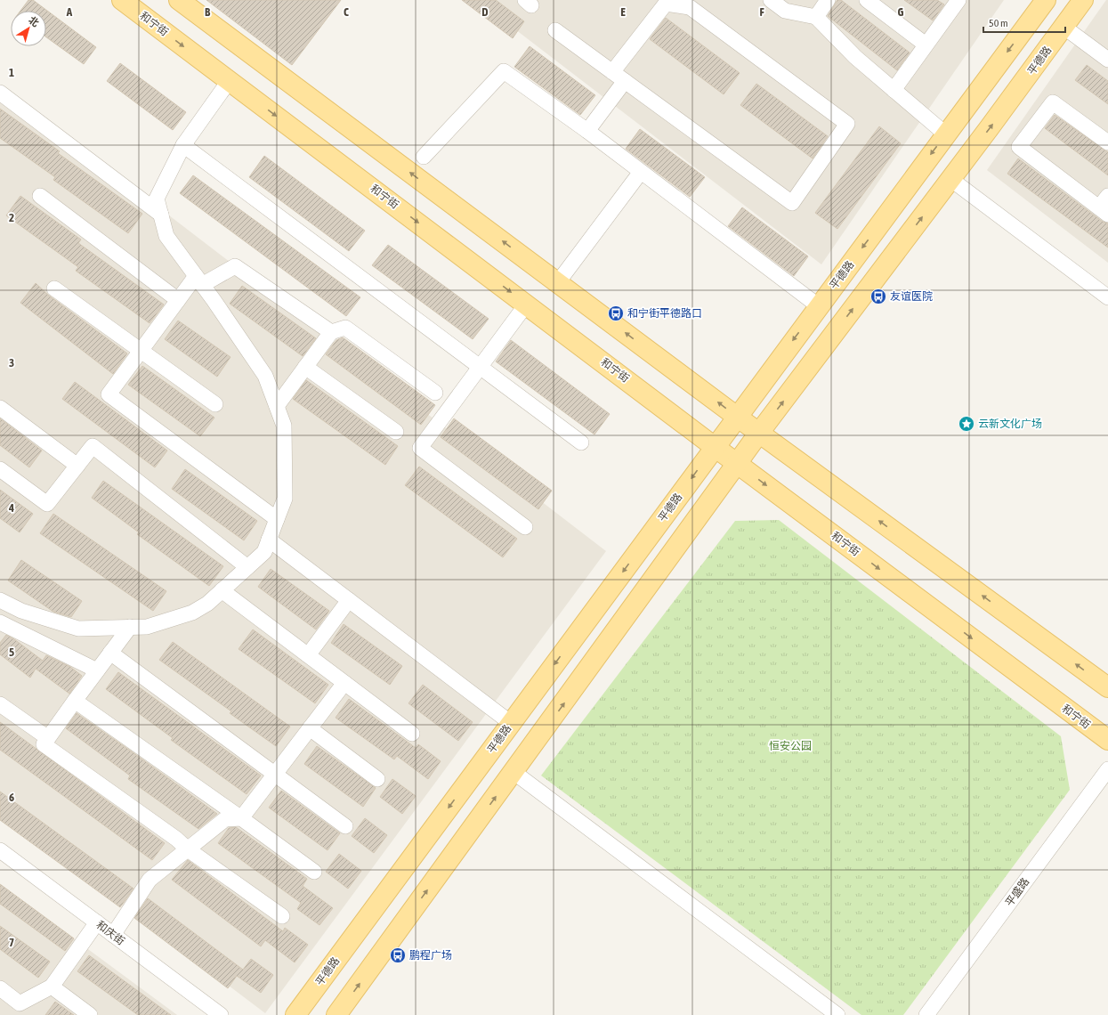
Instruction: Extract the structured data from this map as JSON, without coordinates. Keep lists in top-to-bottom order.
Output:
{
  "streets": {
    "main road": ["和宁街", "平德路"],
    "street": ["平盛路", "和庆街"]
  },
  "crossings": [
    ["和宁街", "平德路"]
  ],
  "parks": ["恒安公园"],
  "places": {
    "bus stop": ["友谊医院", "和宁街平德路口", "鹏程广场"],
    "place": ["云新文化广场"]
  },
  "scale_bar": "50 m",
  "north": "top right",
  "grid": {
    "columns": [
      "A",
      "B",
      "C",
      "D",
      "E",
      "F",
      "G"
    ],
    "rows": [
      "1",
      "2",
      "3",
      "4",
      "5",
      "6",
      "7"
    ]
  }
}
